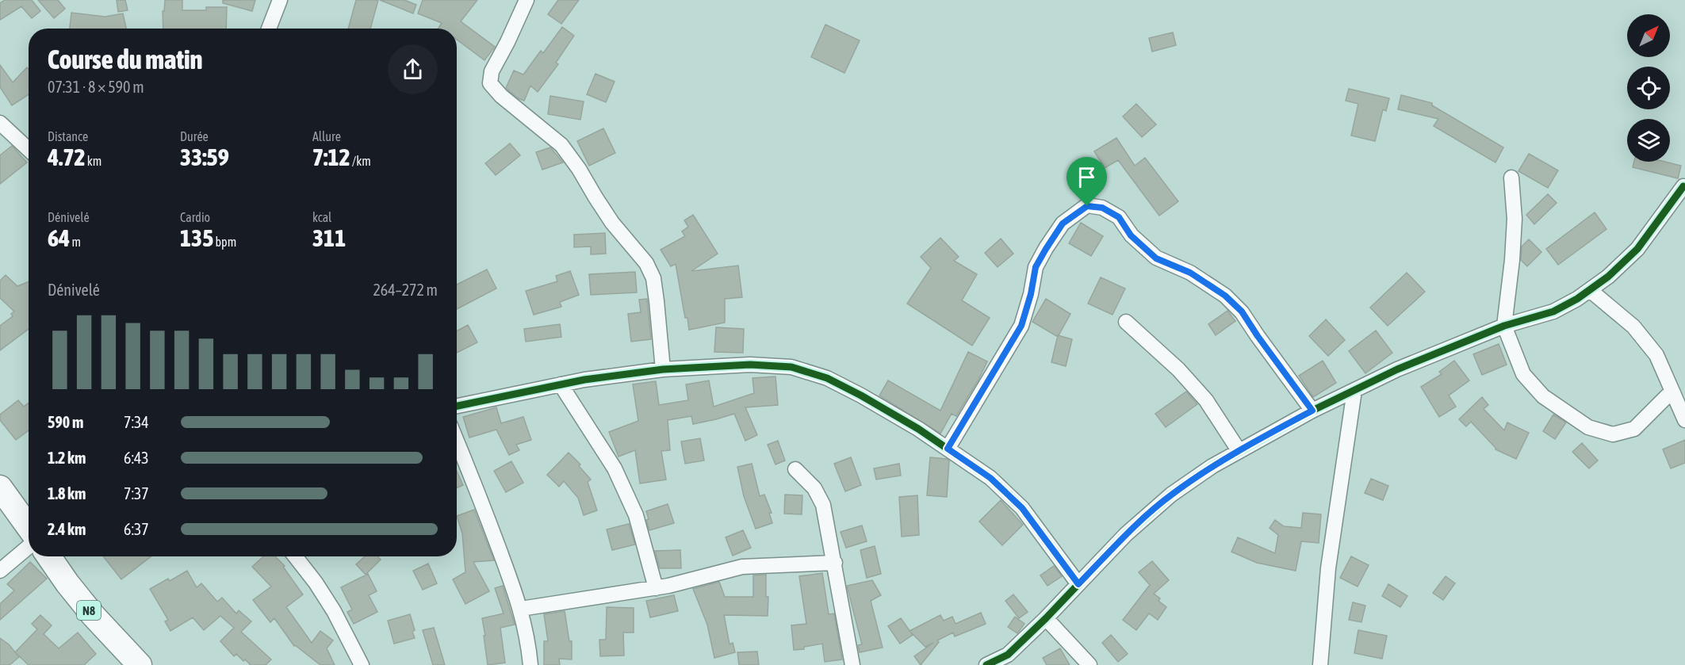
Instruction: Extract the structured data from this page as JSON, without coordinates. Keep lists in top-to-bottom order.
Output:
{
  "streets": {
    "highway": ["N8"]
  },
  "north": "top right",
  "page": {
    "heading": ["Course du matin", "07:31 · 8 × 590 m"],
    "stats": [
      ["Distance", "4.72 km"],
      ["Durée", "33:59"],
      ["Allure", "7:12 /km"],
      ["Dénivelé", "64 m"],
      ["Cardio", "135 bpm"],
      ["kcal", "311"]
    ],
    "chart": ["Dénivelé", "264–272 m"],
    "list": [
      {
        "name": "590 m",
        "note": "7:34"
      },
      {
        "name": "1.2 km",
        "note": "6:43"
      },
      {
        "name": "1.8 km",
        "note": "7:37"
      },
      {
        "name": "2.4 km",
        "note": "6:37"
      }
    ]
  }
}
